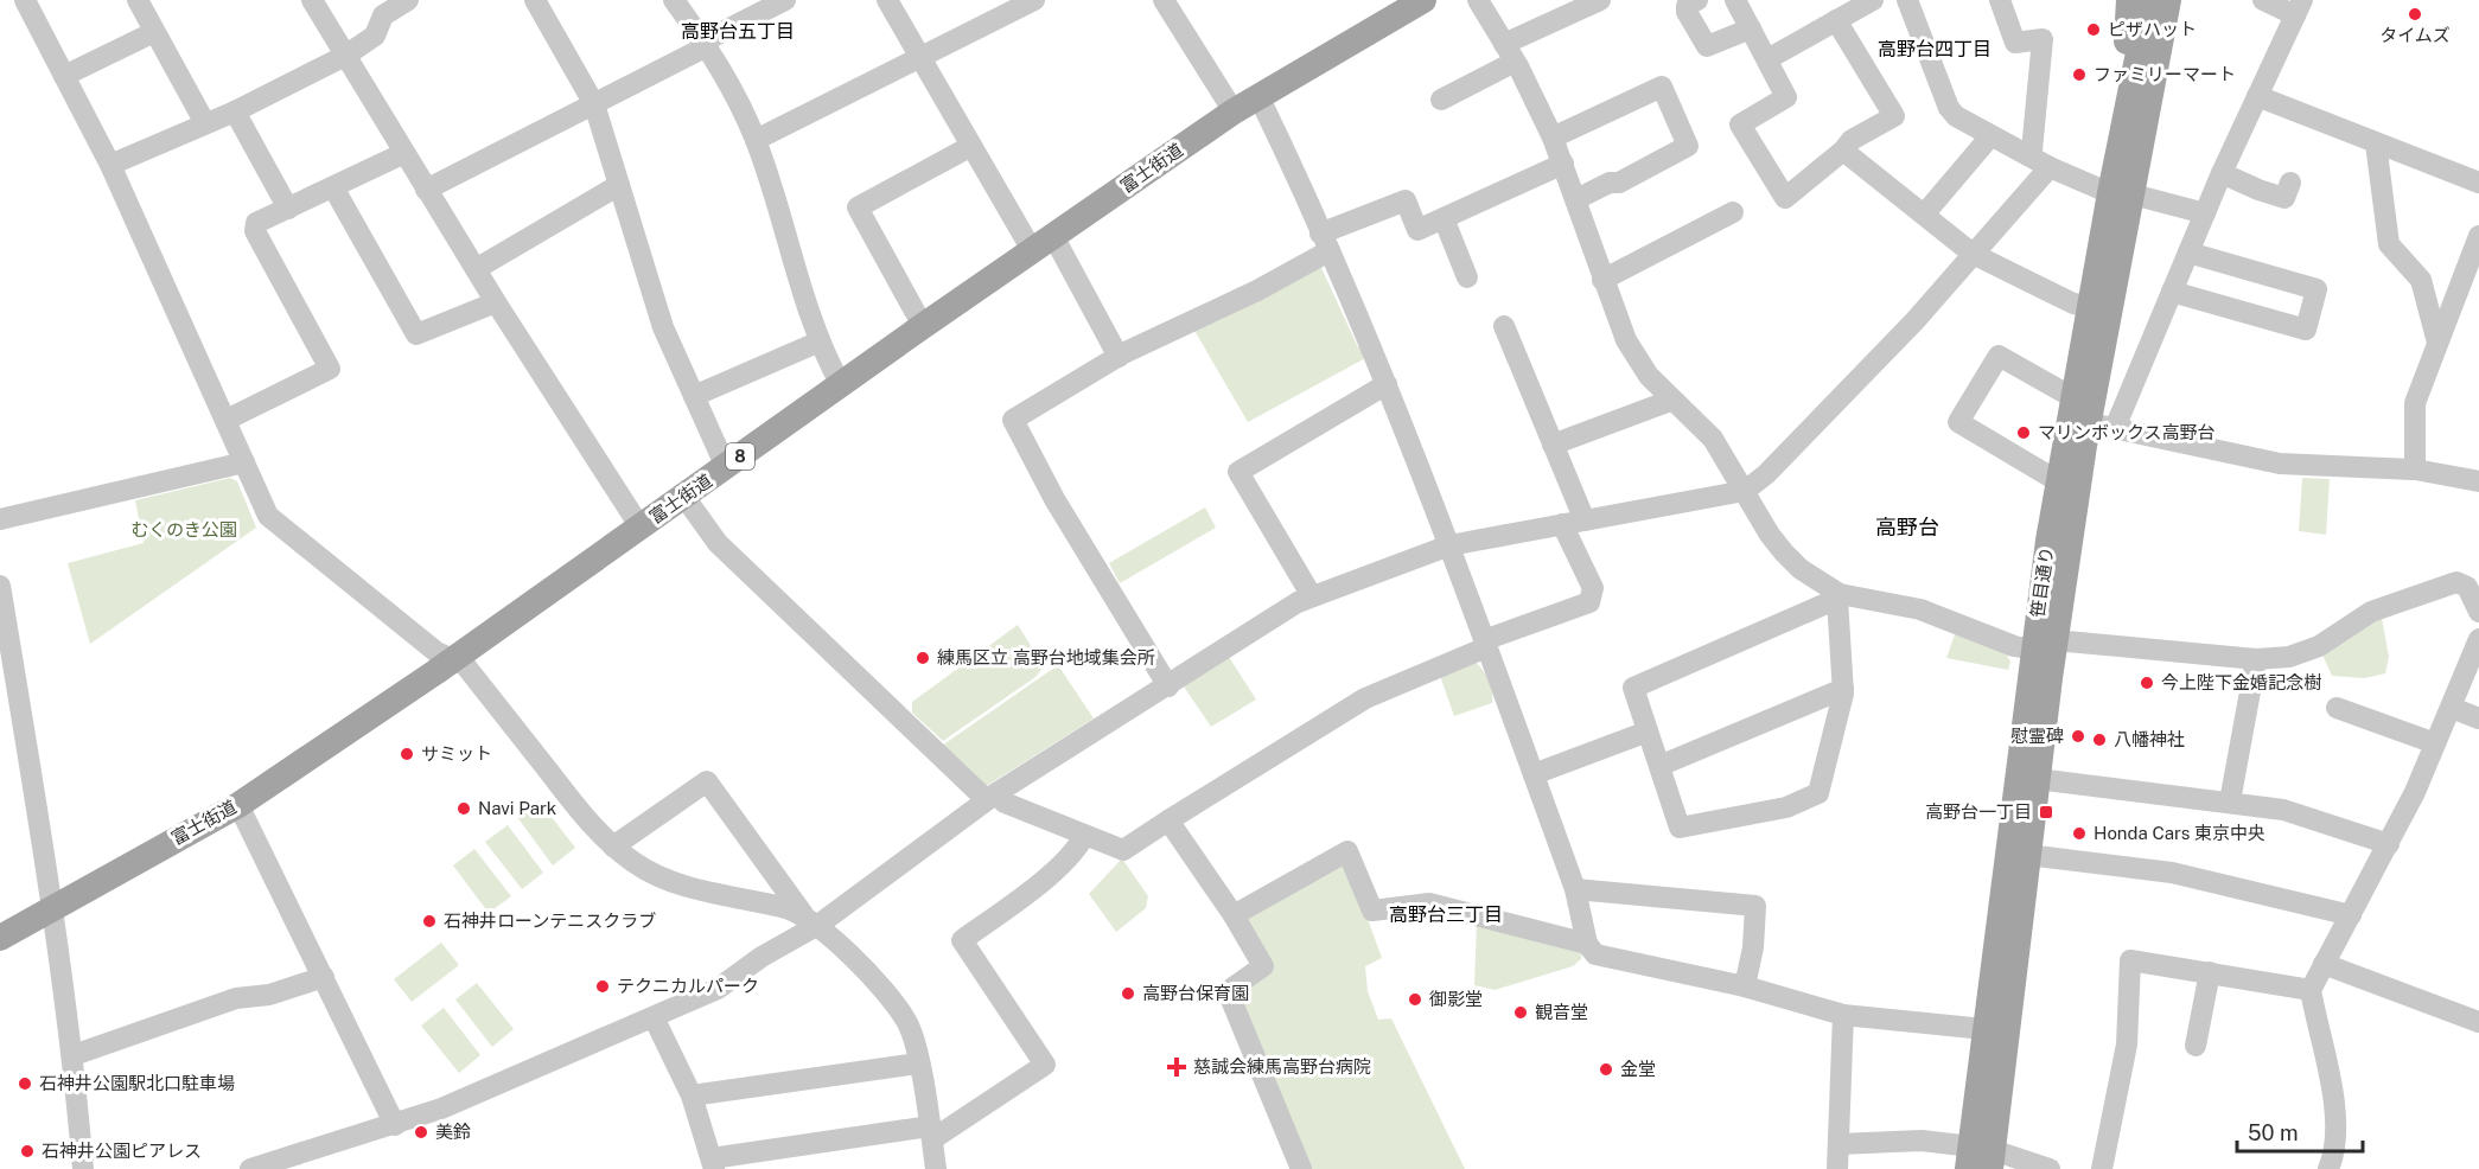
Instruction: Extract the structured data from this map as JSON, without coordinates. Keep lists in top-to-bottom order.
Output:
{
  "streets": {
    "main road": ["富士街道", "8", "笹目通り"]
  },
  "districts": [
    "高野台五丁目",
    "高野台四丁目",
    "高野台",
    "高野台三丁目"
  ],
  "parks": ["むくのき公園"],
  "places": {
    "other": [
      "タイムズ",
      "ピザハット",
      "ファミリーマート",
      "マリンボックス高野台",
      "練馬区立 高野台地域集会所",
      "今上陛下金婚記念樹",
      "慰霊碑",
      "八幡神社",
      "サミット",
      "Navi Park",
      "Honda Cars 東京中央",
      "石神井ローンテニスクラブ",
      "テクニカルパーク",
      "高野台保育園",
      "御影堂",
      "観音堂",
      "金堂",
      "石神井公園駅北口駐車場",
      "美鈴",
      "石神井公園ピアレス"
    ],
    "transit": ["高野台一丁目"],
    "health": ["慈誠会練馬高野台病院"]
  },
  "scale_bar": "50 m"
}
